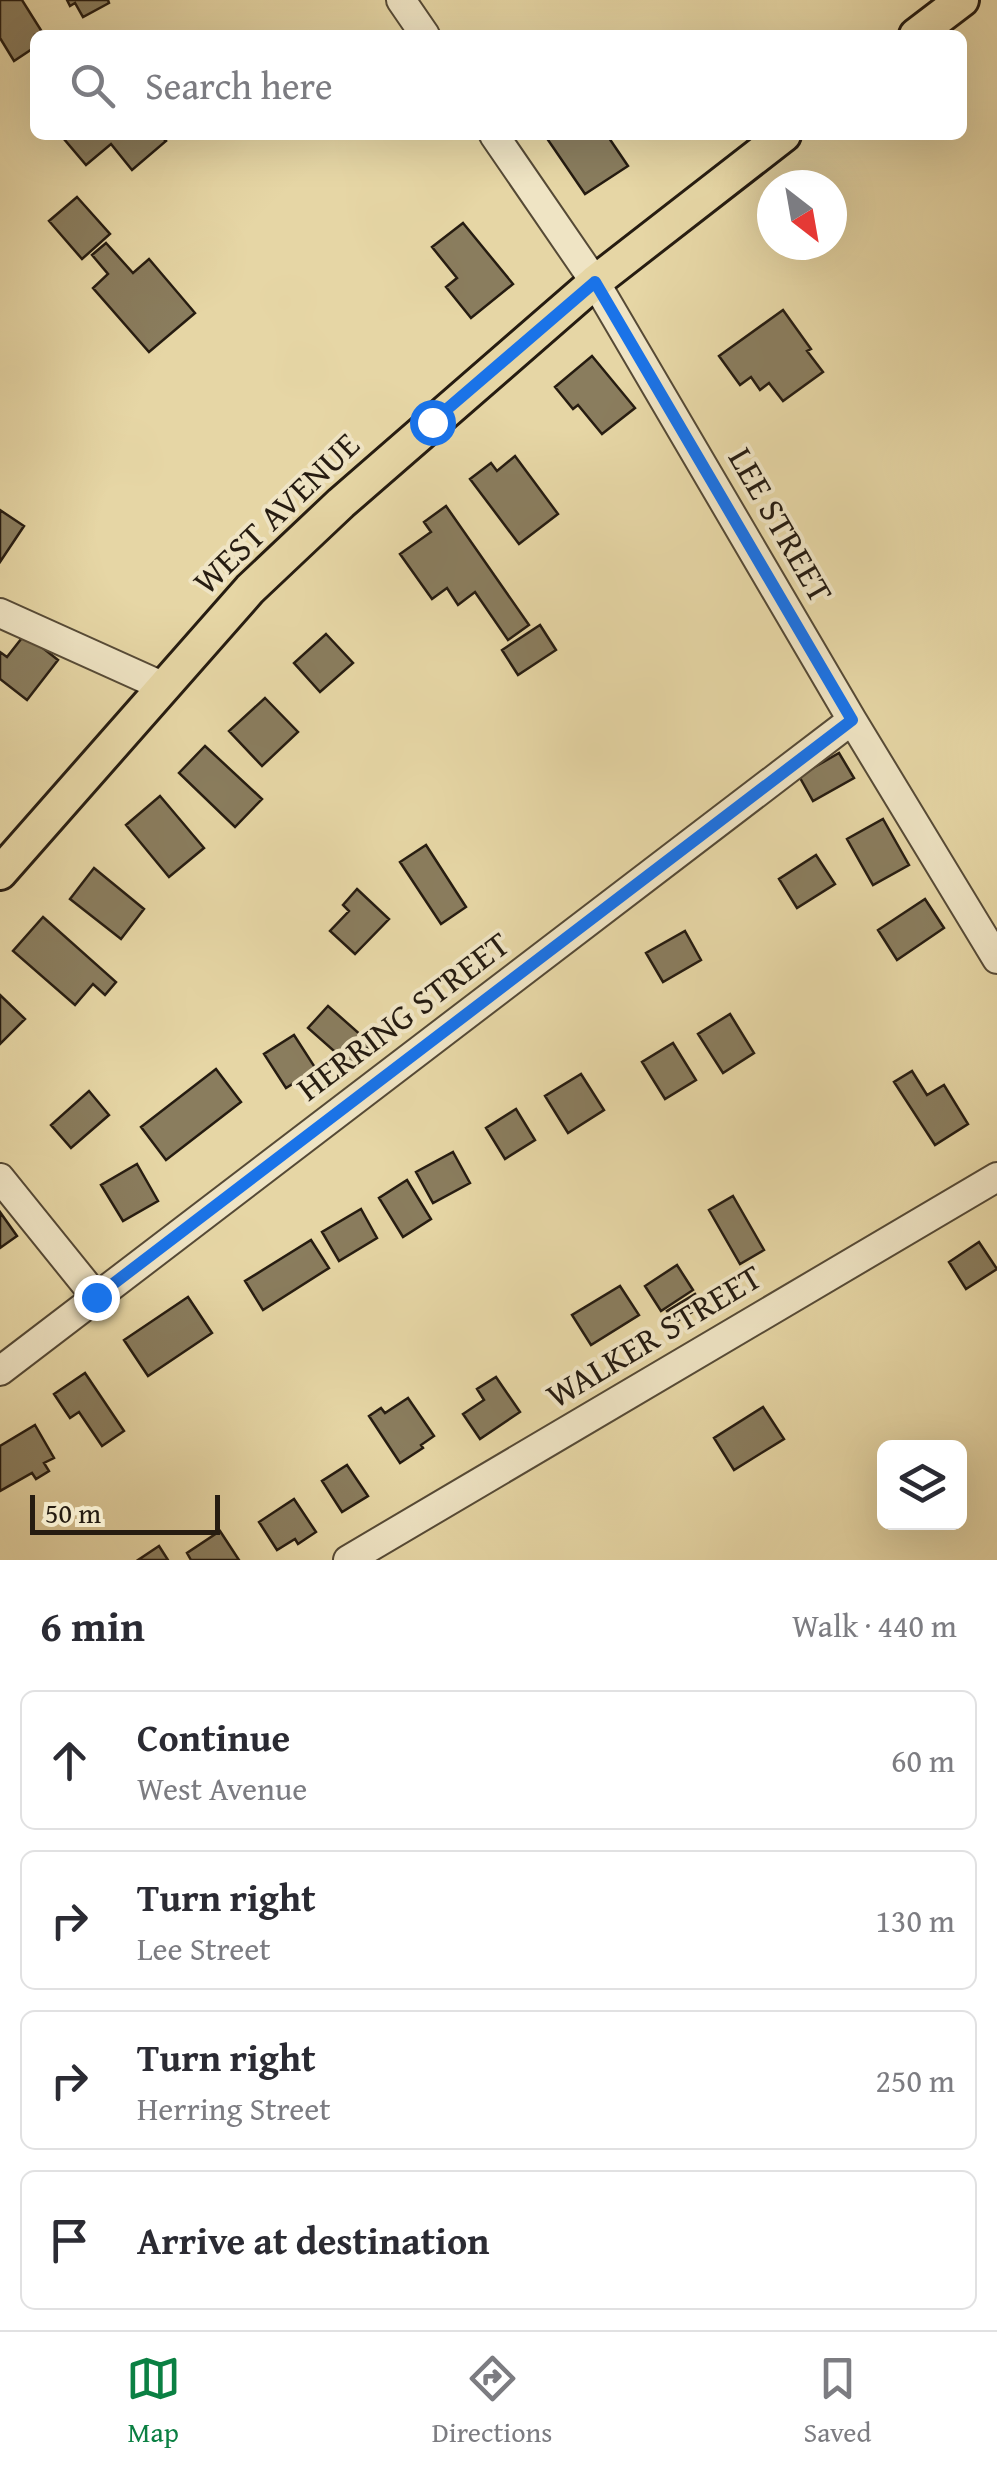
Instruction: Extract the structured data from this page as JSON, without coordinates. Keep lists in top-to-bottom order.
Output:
{
  "streets": {
    "main road": ["WEST AVENUE"],
    "street": ["LEE STREET", "HERRING STREET", "WALKER STREET"]
  },
  "crossings": [
    ["WEST AVENUE", "LEE STREET"],
    ["LEE STREET", "HERRING STREET"]
  ],
  "scale_bar": "50 m",
  "north": "bottom right",
  "page": {
    "search": "Search here",
    "scale": "50 m",
    "heading": ["6 min", "Walk · 440 m"],
    "list": [
      ["Continue", "West Avenue", "60 m"],
      ["Turn right", "Lee Street", "130 m"],
      ["Turn right", "Herring Street", "250 m"],
      "Arrive at destination"
    ],
    "nav": ["Map", "Directions", "Saved"]
  }
}
